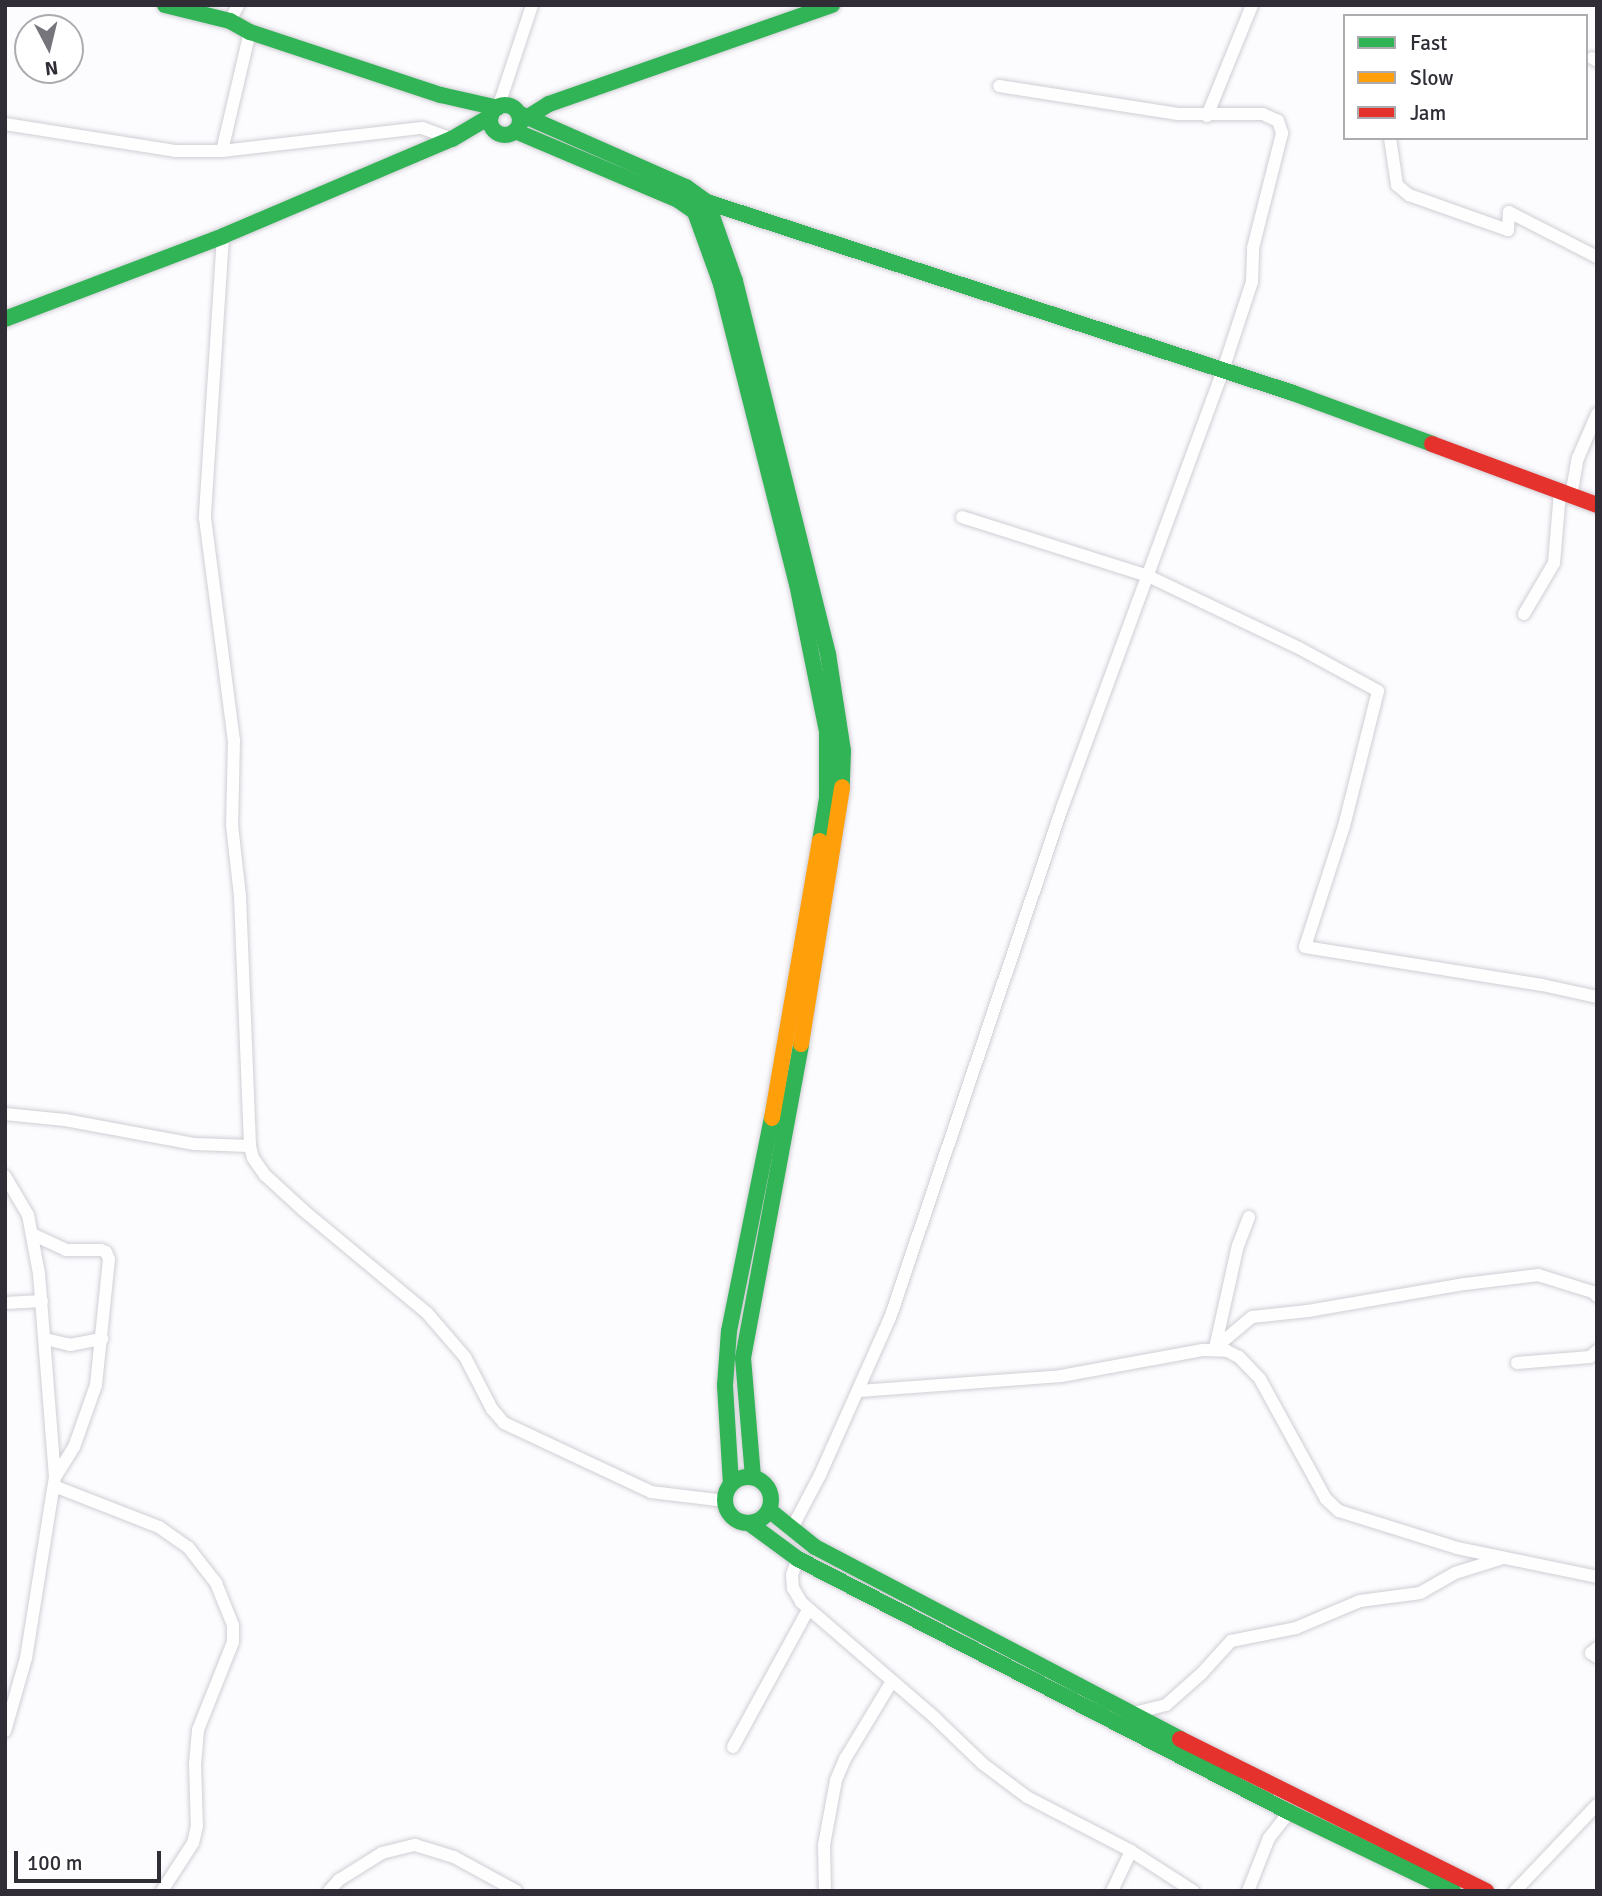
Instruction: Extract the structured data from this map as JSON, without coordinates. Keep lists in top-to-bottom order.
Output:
{
  "legend": ["Fast", "Slow", "Jam"],
  "scale_bar": "100 m",
  "north": "bottom"
}
